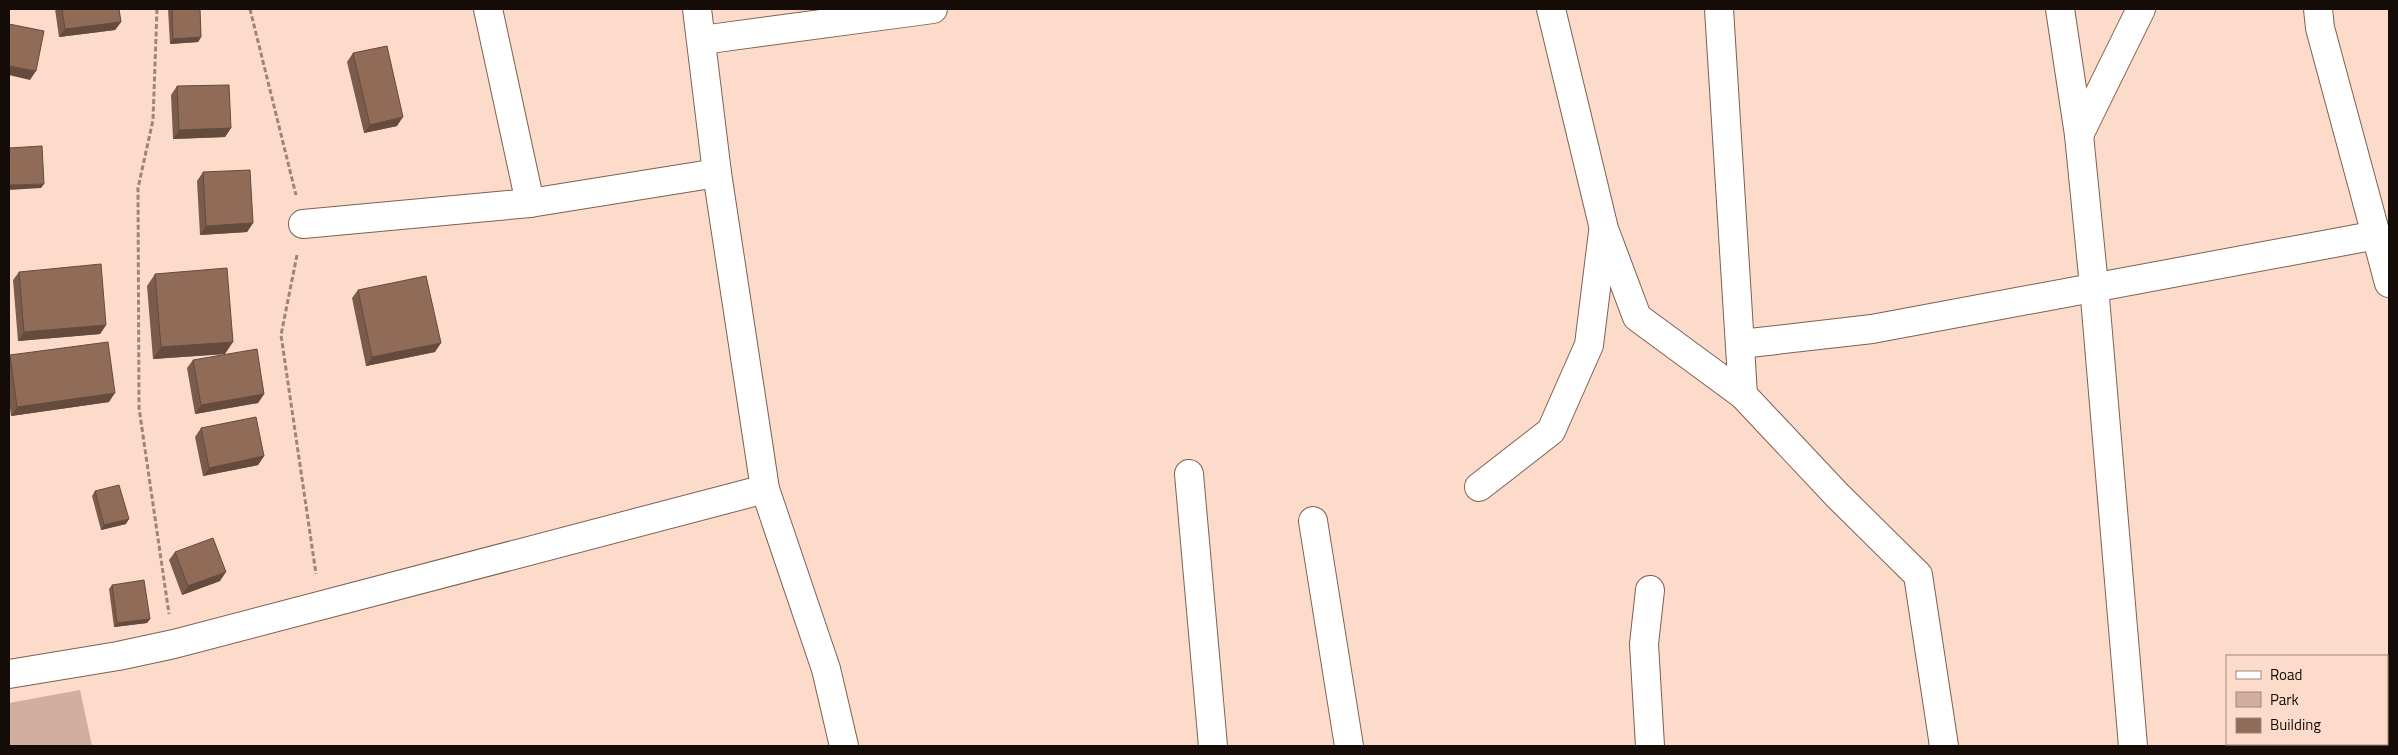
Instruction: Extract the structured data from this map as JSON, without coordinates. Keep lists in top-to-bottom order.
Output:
{
  "legend": ["Road", "Park", "Building"]
}
